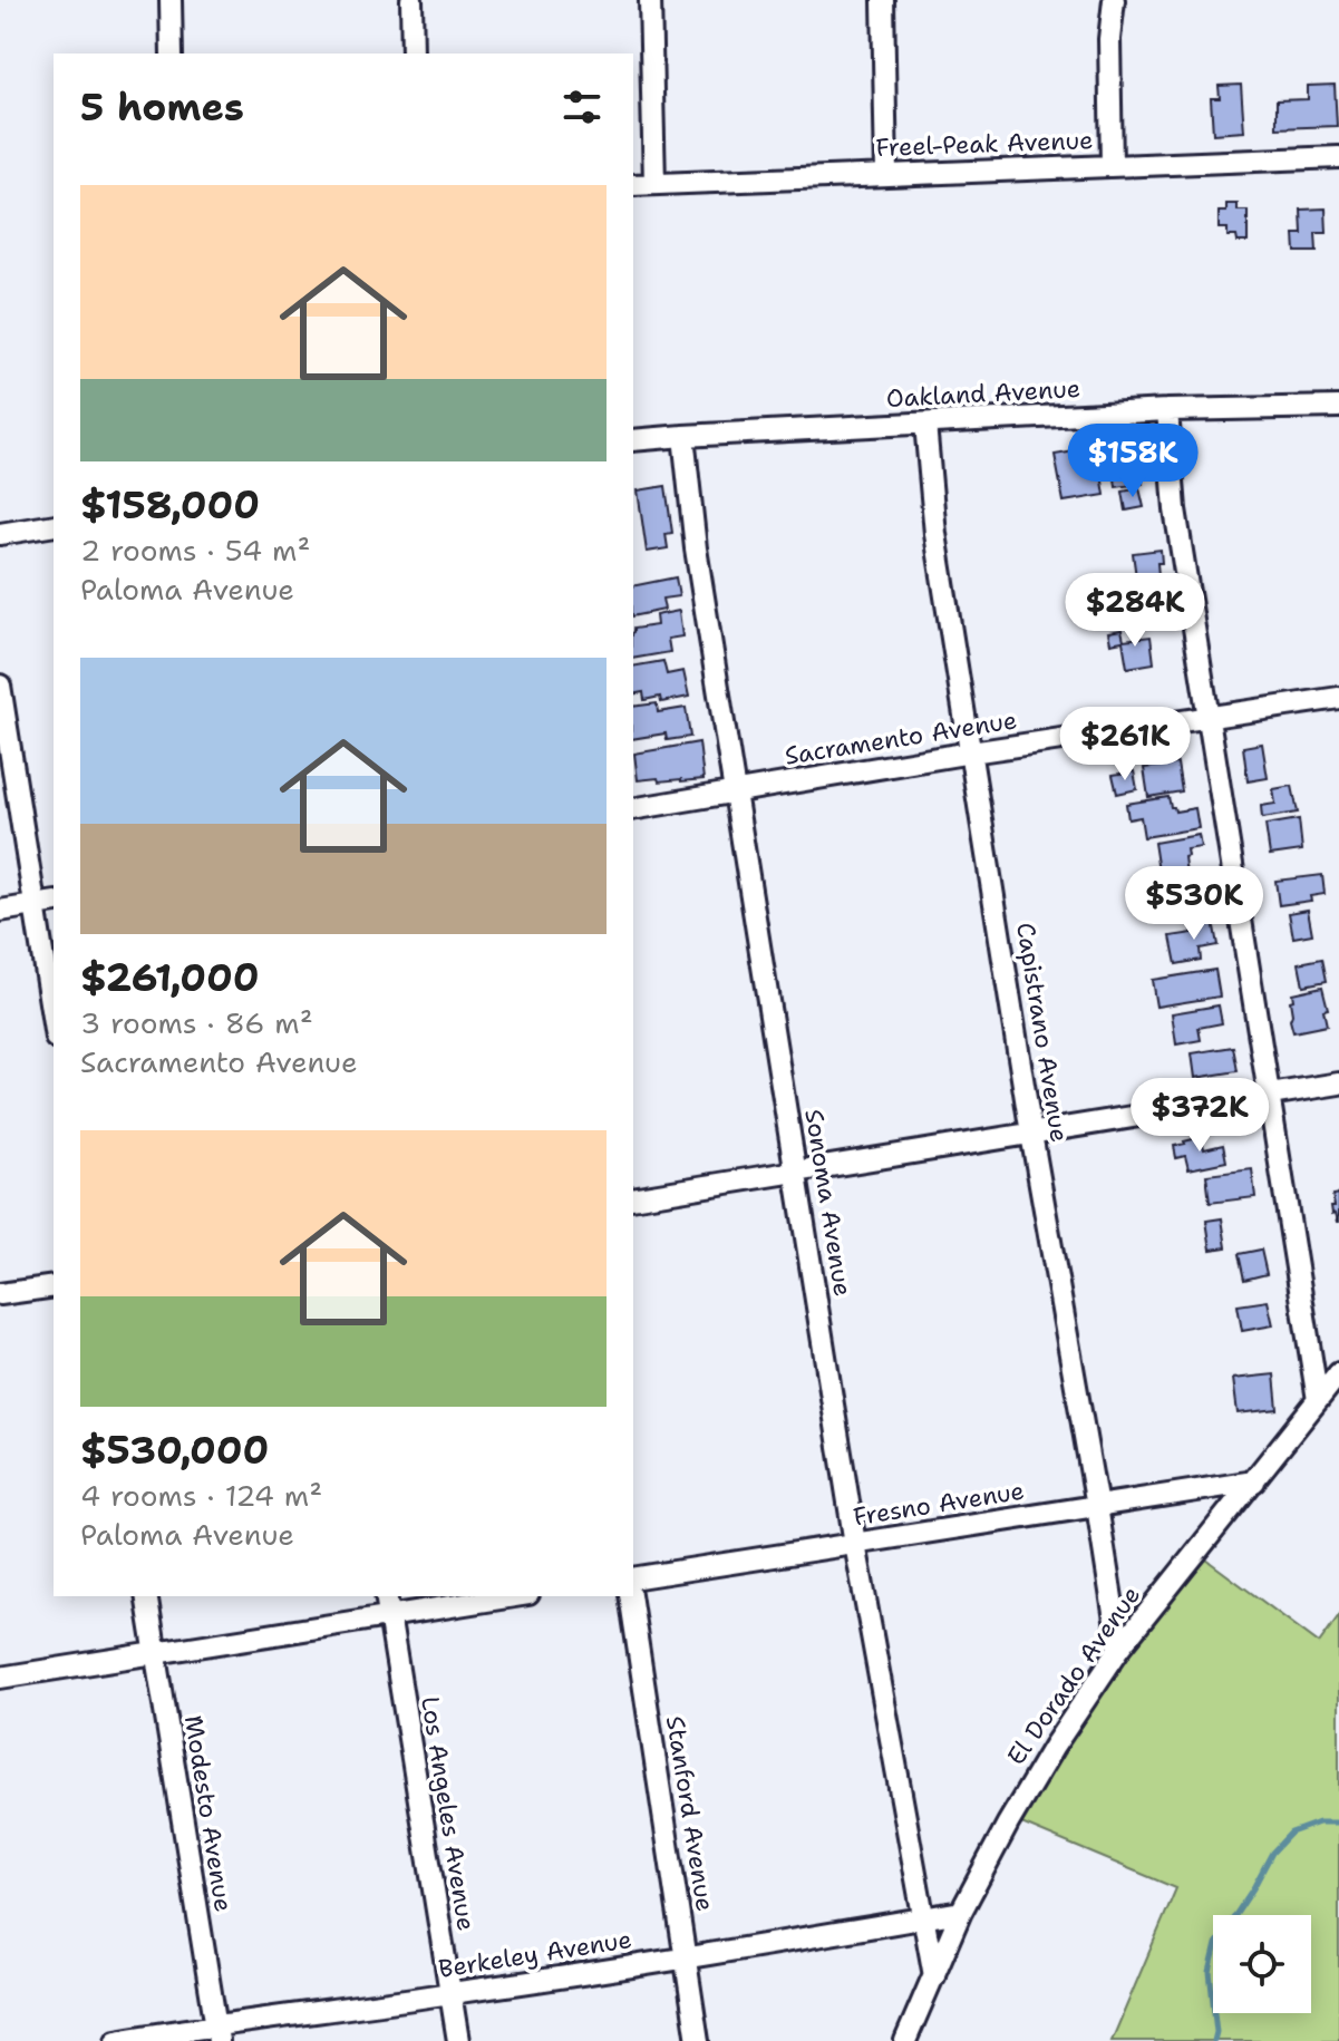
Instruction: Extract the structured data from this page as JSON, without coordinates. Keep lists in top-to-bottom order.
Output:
{
  "streets": {
    "street": [
      "Freel-Peak Avenue",
      "Oakland Avenue",
      "Sacramento Avenue",
      "Capistrano Avenue",
      "Sonoma Avenue",
      "Fresno Avenue",
      "El Dorado Avenue",
      "Modesto Avenue",
      "Los Angeles Avenue",
      "Stanford Avenue",
      "Berkeley Avenue"
    ]
  },
  "crossings": [
    ["Oakland Avenue", "Capistrano Avenue"],
    ["Oakland Avenue", "Sonoma Avenue"],
    ["Sacramento Avenue", "Capistrano Avenue"],
    ["Sacramento Avenue", "Sonoma Avenue"],
    ["Capistrano Avenue", "Fresno Avenue"],
    ["Capistrano Avenue", "El Dorado Avenue"],
    ["Sonoma Avenue", "Fresno Avenue"],
    ["Sonoma Avenue", "El Dorado Avenue"],
    ["Sonoma Avenue", "Berkeley Avenue"],
    ["Fresno Avenue", "El Dorado Avenue"],
    ["El Dorado Avenue", "Berkeley Avenue"],
    ["Modesto Avenue", "Berkeley Avenue"],
    ["Los Angeles Avenue", "Berkeley Avenue"],
    ["Stanford Avenue", "Berkeley Avenue"]
  ],
  "page": {
    "heading": "5 homes",
    "list": [
      {
        "name": "$158,000",
        "note": "2 rooms · 54 m² · Paloma Avenue"
      },
      {
        "name": "$261,000",
        "note": "3 rooms · 86 m² · Sacramento Avenue"
      },
      {
        "name": "$530,000",
        "note": "4 rooms · 124 m² · Paloma Avenue"
      }
    ],
    "price": [
      "$158K",
      "$284K",
      "$261K",
      "$530K",
      "$372K"
    ]
  }
}
